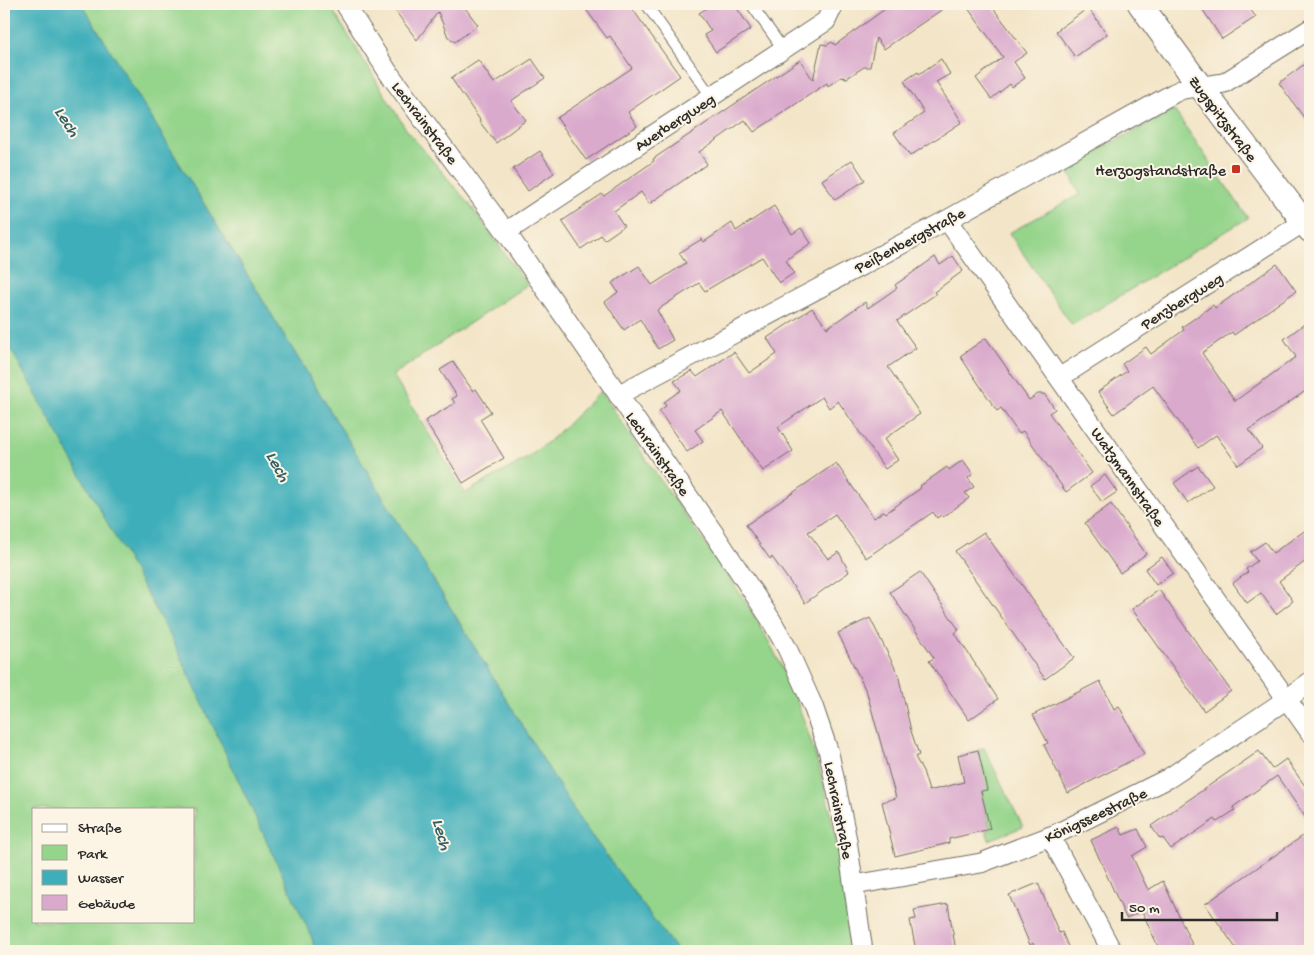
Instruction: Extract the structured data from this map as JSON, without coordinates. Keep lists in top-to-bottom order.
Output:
{
  "streets": {
    "street": [
      "Zugspitzstraße",
      "Auerbergweg",
      "Lechrainstraße",
      "Peißenbergstraße",
      "Penzbergweg",
      "Watzmannstraße",
      "Königsseestraße"
    ]
  },
  "crossings": [
    ["Zugspitzstraße", "Peißenbergstraße"],
    ["Zugspitzstraße", "Penzbergweg"],
    ["Auerbergweg", "Lechrainstraße"],
    ["Lechrainstraße", "Peißenbergstraße"],
    ["Lechrainstraße", "Königsseestraße"],
    ["Peißenbergstraße", "Watzmannstraße"],
    ["Penzbergweg", "Watzmannstraße"],
    ["Watzmannstraße", "Königsseestraße"]
  ],
  "water": ["Lech"],
  "places": {
    "transit": ["Herzogstandstraße"]
  },
  "legend": [
    "Straße",
    "Park",
    "Wasser",
    "Gebäude"
  ],
  "scale_bar": "50 m"
}
